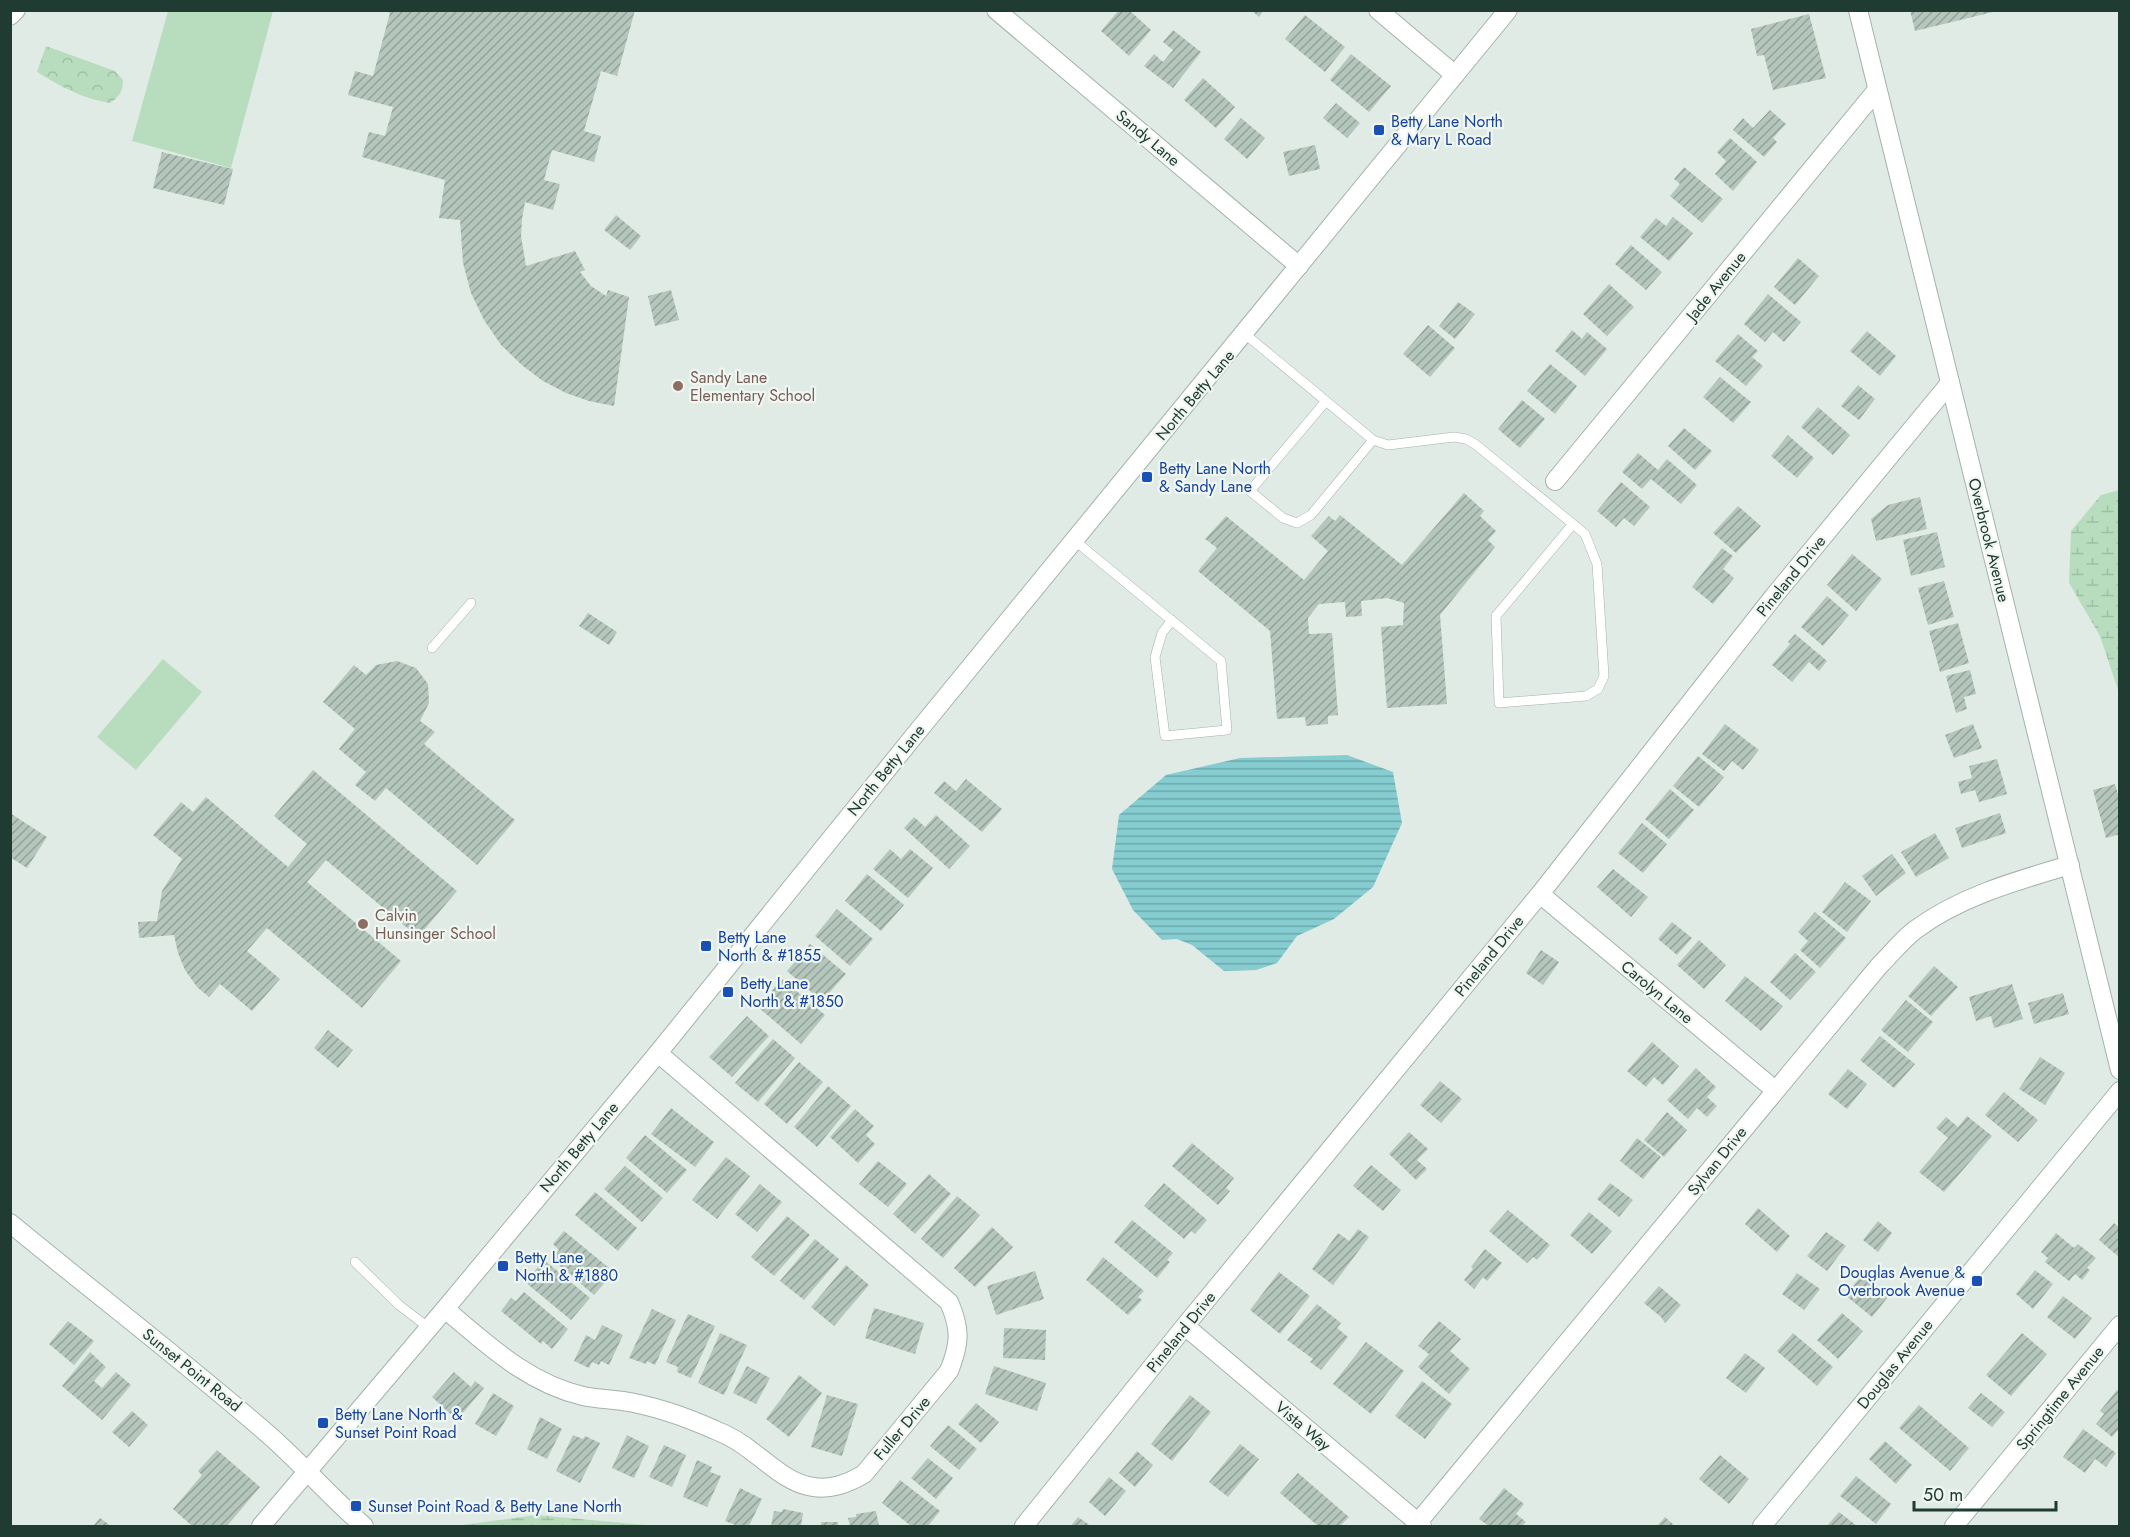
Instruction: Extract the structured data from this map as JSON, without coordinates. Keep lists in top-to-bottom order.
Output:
{
  "streets": {
    "street": [
      "Sandy Lane",
      "Jade Avenue",
      "North Betty Lane",
      "Overbrook Avenue",
      "Pineland Drive",
      "Carolyn Lane",
      "Sylvan Drive",
      "Douglas Avenue",
      "Sunset Point Road",
      "Springtime Avenue",
      "Vista Way",
      "Fuller Drive"
    ]
  },
  "crossings": [
    ["Sandy Lane", "North Betty Lane"],
    ["Jade Avenue", "Overbrook Avenue"],
    ["North Betty Lane", "Sunset Point Road"],
    ["North Betty Lane", "Fuller Drive"],
    ["Overbrook Avenue", "Pineland Drive"],
    ["Overbrook Avenue", "Sylvan Drive"],
    ["Pineland Drive", "Carolyn Lane"],
    ["Pineland Drive", "Vista Way"],
    ["Carolyn Lane", "Sylvan Drive"],
    ["Sylvan Drive", "Vista Way"]
  ],
  "places": {
    "transit": [
      "Betty Lane North & Mary L Road",
      "Betty Lane North & Sandy Lane",
      "Betty Lane North & #1855",
      "Betty Lane North & #1850",
      "Betty Lane North & #1880",
      "Douglas Avenue & Overbrook Avenue",
      "Betty Lane North & Sunset Point Road",
      "Sunset Point Road & Betty Lane North"
    ],
    "other": ["Sandy Lane Elementary School", "Calvin Hunsinger School"]
  },
  "scale_bar": "50 m"
}
